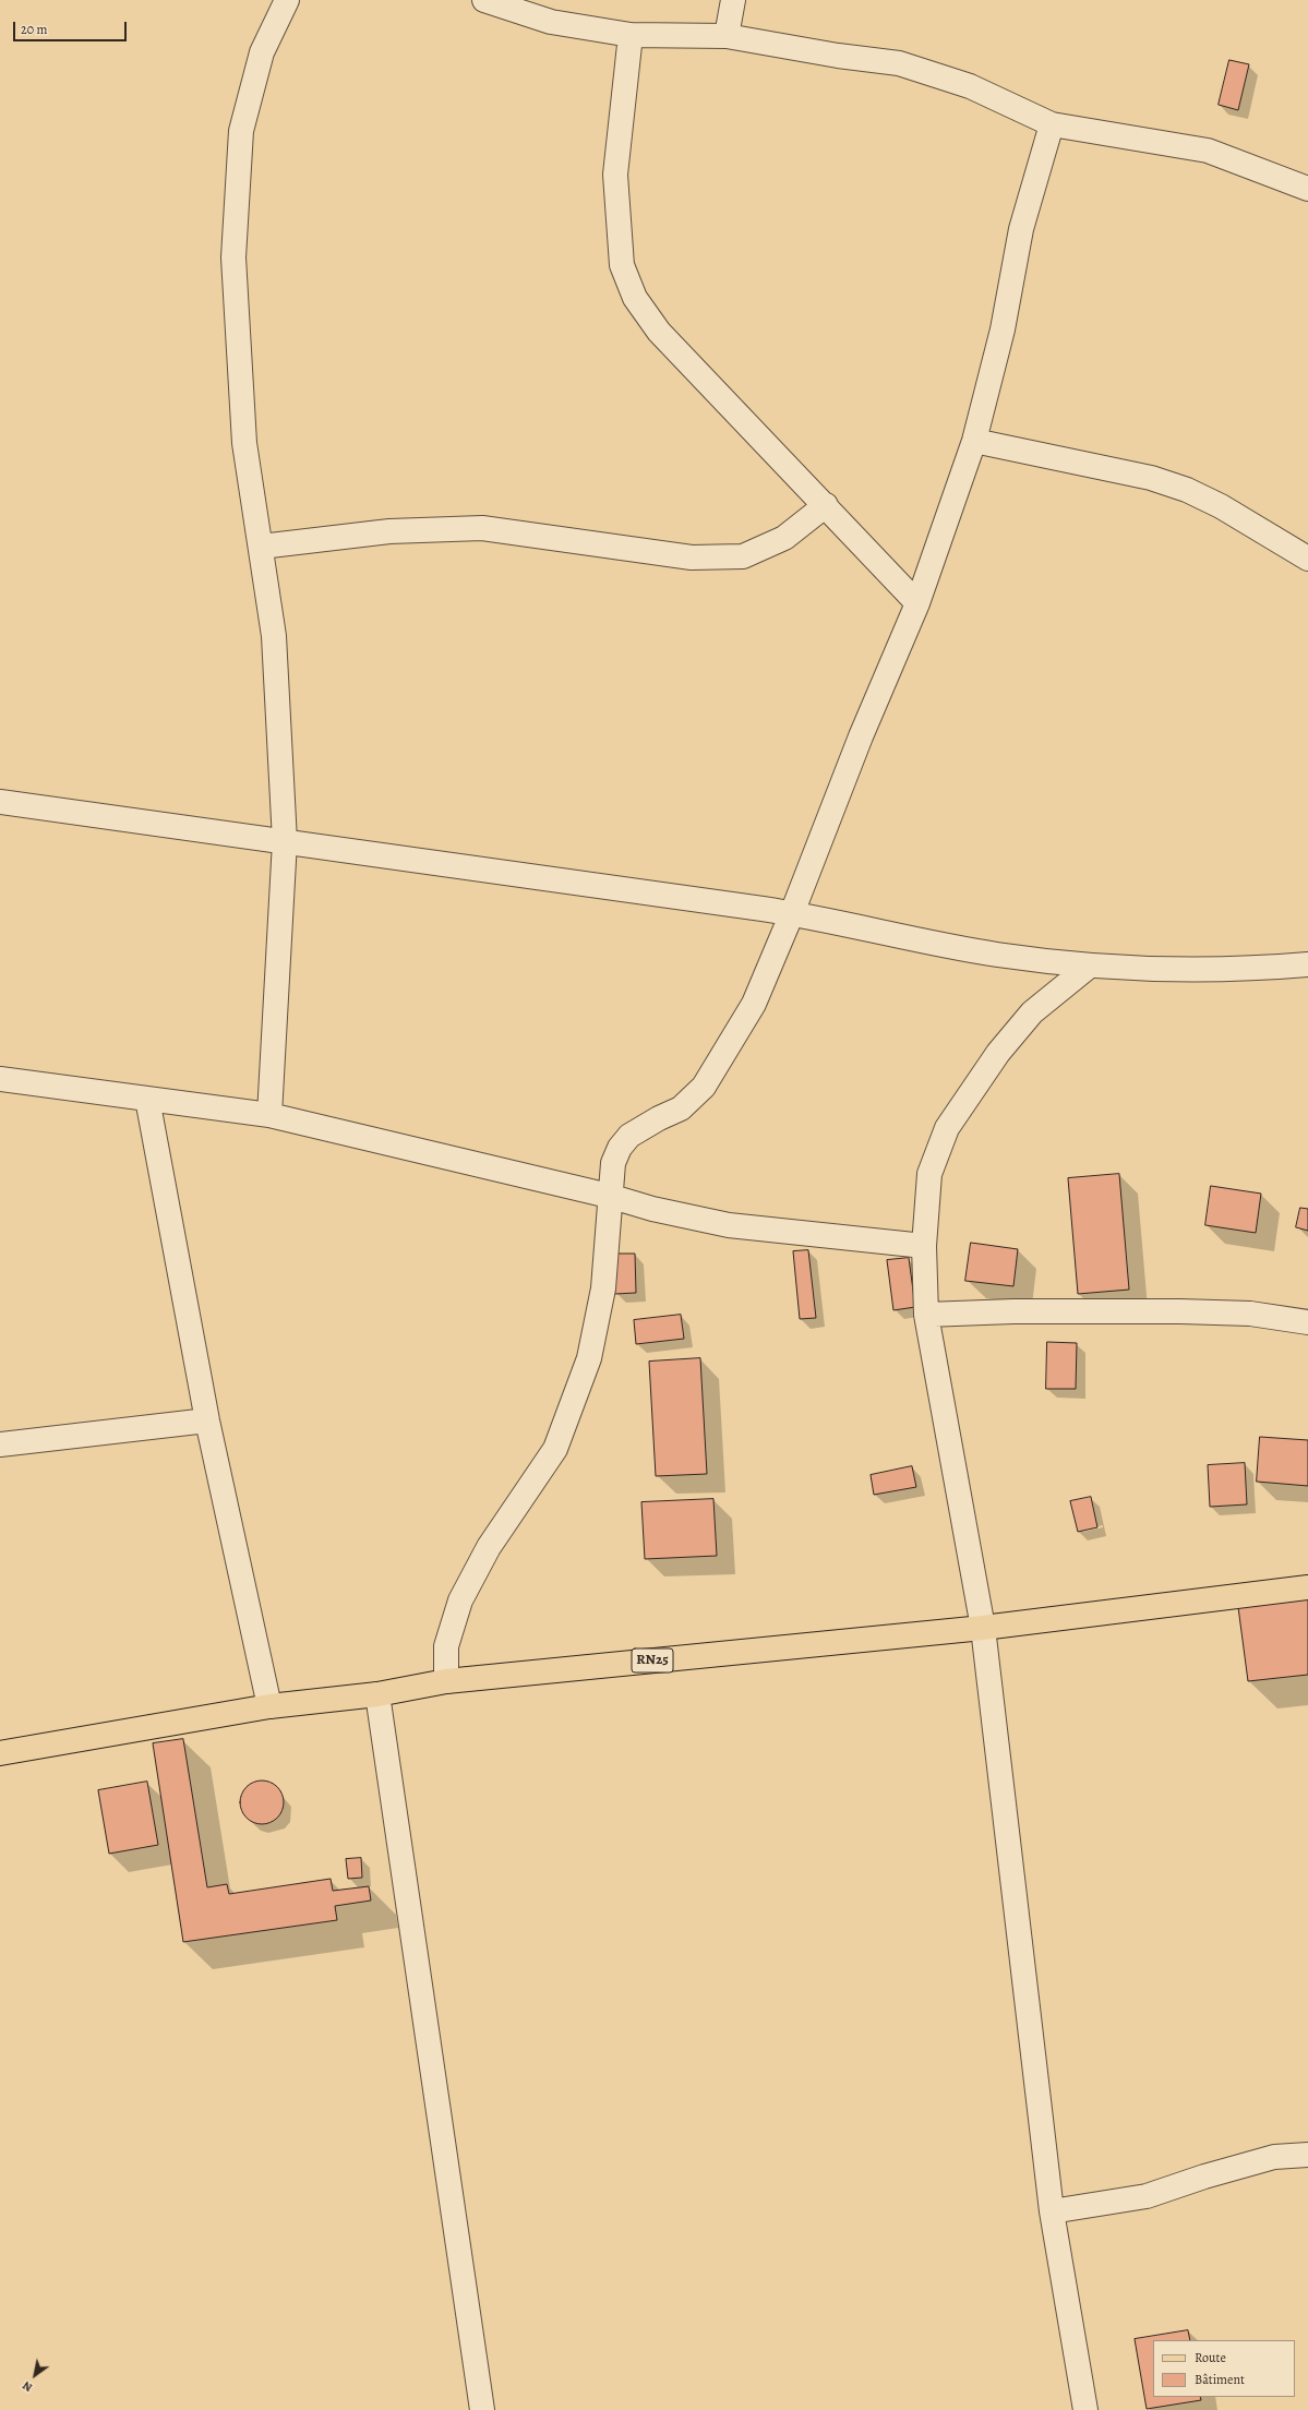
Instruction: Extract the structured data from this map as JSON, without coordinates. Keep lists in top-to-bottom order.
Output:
{
  "streets": {
    "main road": ["RN25"]
  },
  "legend": ["Route", "Bâtiment"],
  "scale_bar": "20 m",
  "north": "bottom left"
}
